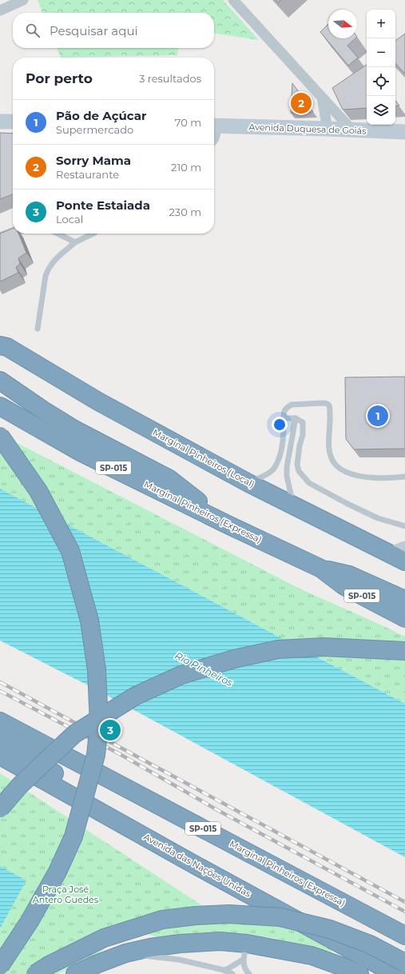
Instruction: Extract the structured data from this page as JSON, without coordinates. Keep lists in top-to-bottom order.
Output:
{
  "streets": {
    "highway": [
      "Marginal Pinheiros (Local)",
      "SP-015",
      "Marginal Pinheiros (Expressa)",
      "Avenida das Nações Unidas"
    ],
    "street": ["Avenida Duquesa de Goiás"]
  },
  "water": ["Rio Pinheiros"],
  "parks": ["Praça José Antero Guedes"],
  "north": "right",
  "page": {
    "map_buttons": ["+", "−"],
    "search": "Pesquisar aqui",
    "heading": ["Por perto", "3 resultados"],
    "pins": ["2", "1", "3"],
    "list": [
      {
        "mark": "1",
        "name": "Pão de Açúcar",
        "note": "Supermercado",
        "value": "70 m"
      },
      {
        "mark": "2",
        "name": "Sorry Mama",
        "note": "Restaurante",
        "value": "210 m"
      },
      {
        "mark": "3",
        "name": "Ponte Estaiada",
        "note": "Local",
        "value": "230 m"
      }
    ]
  }
}
